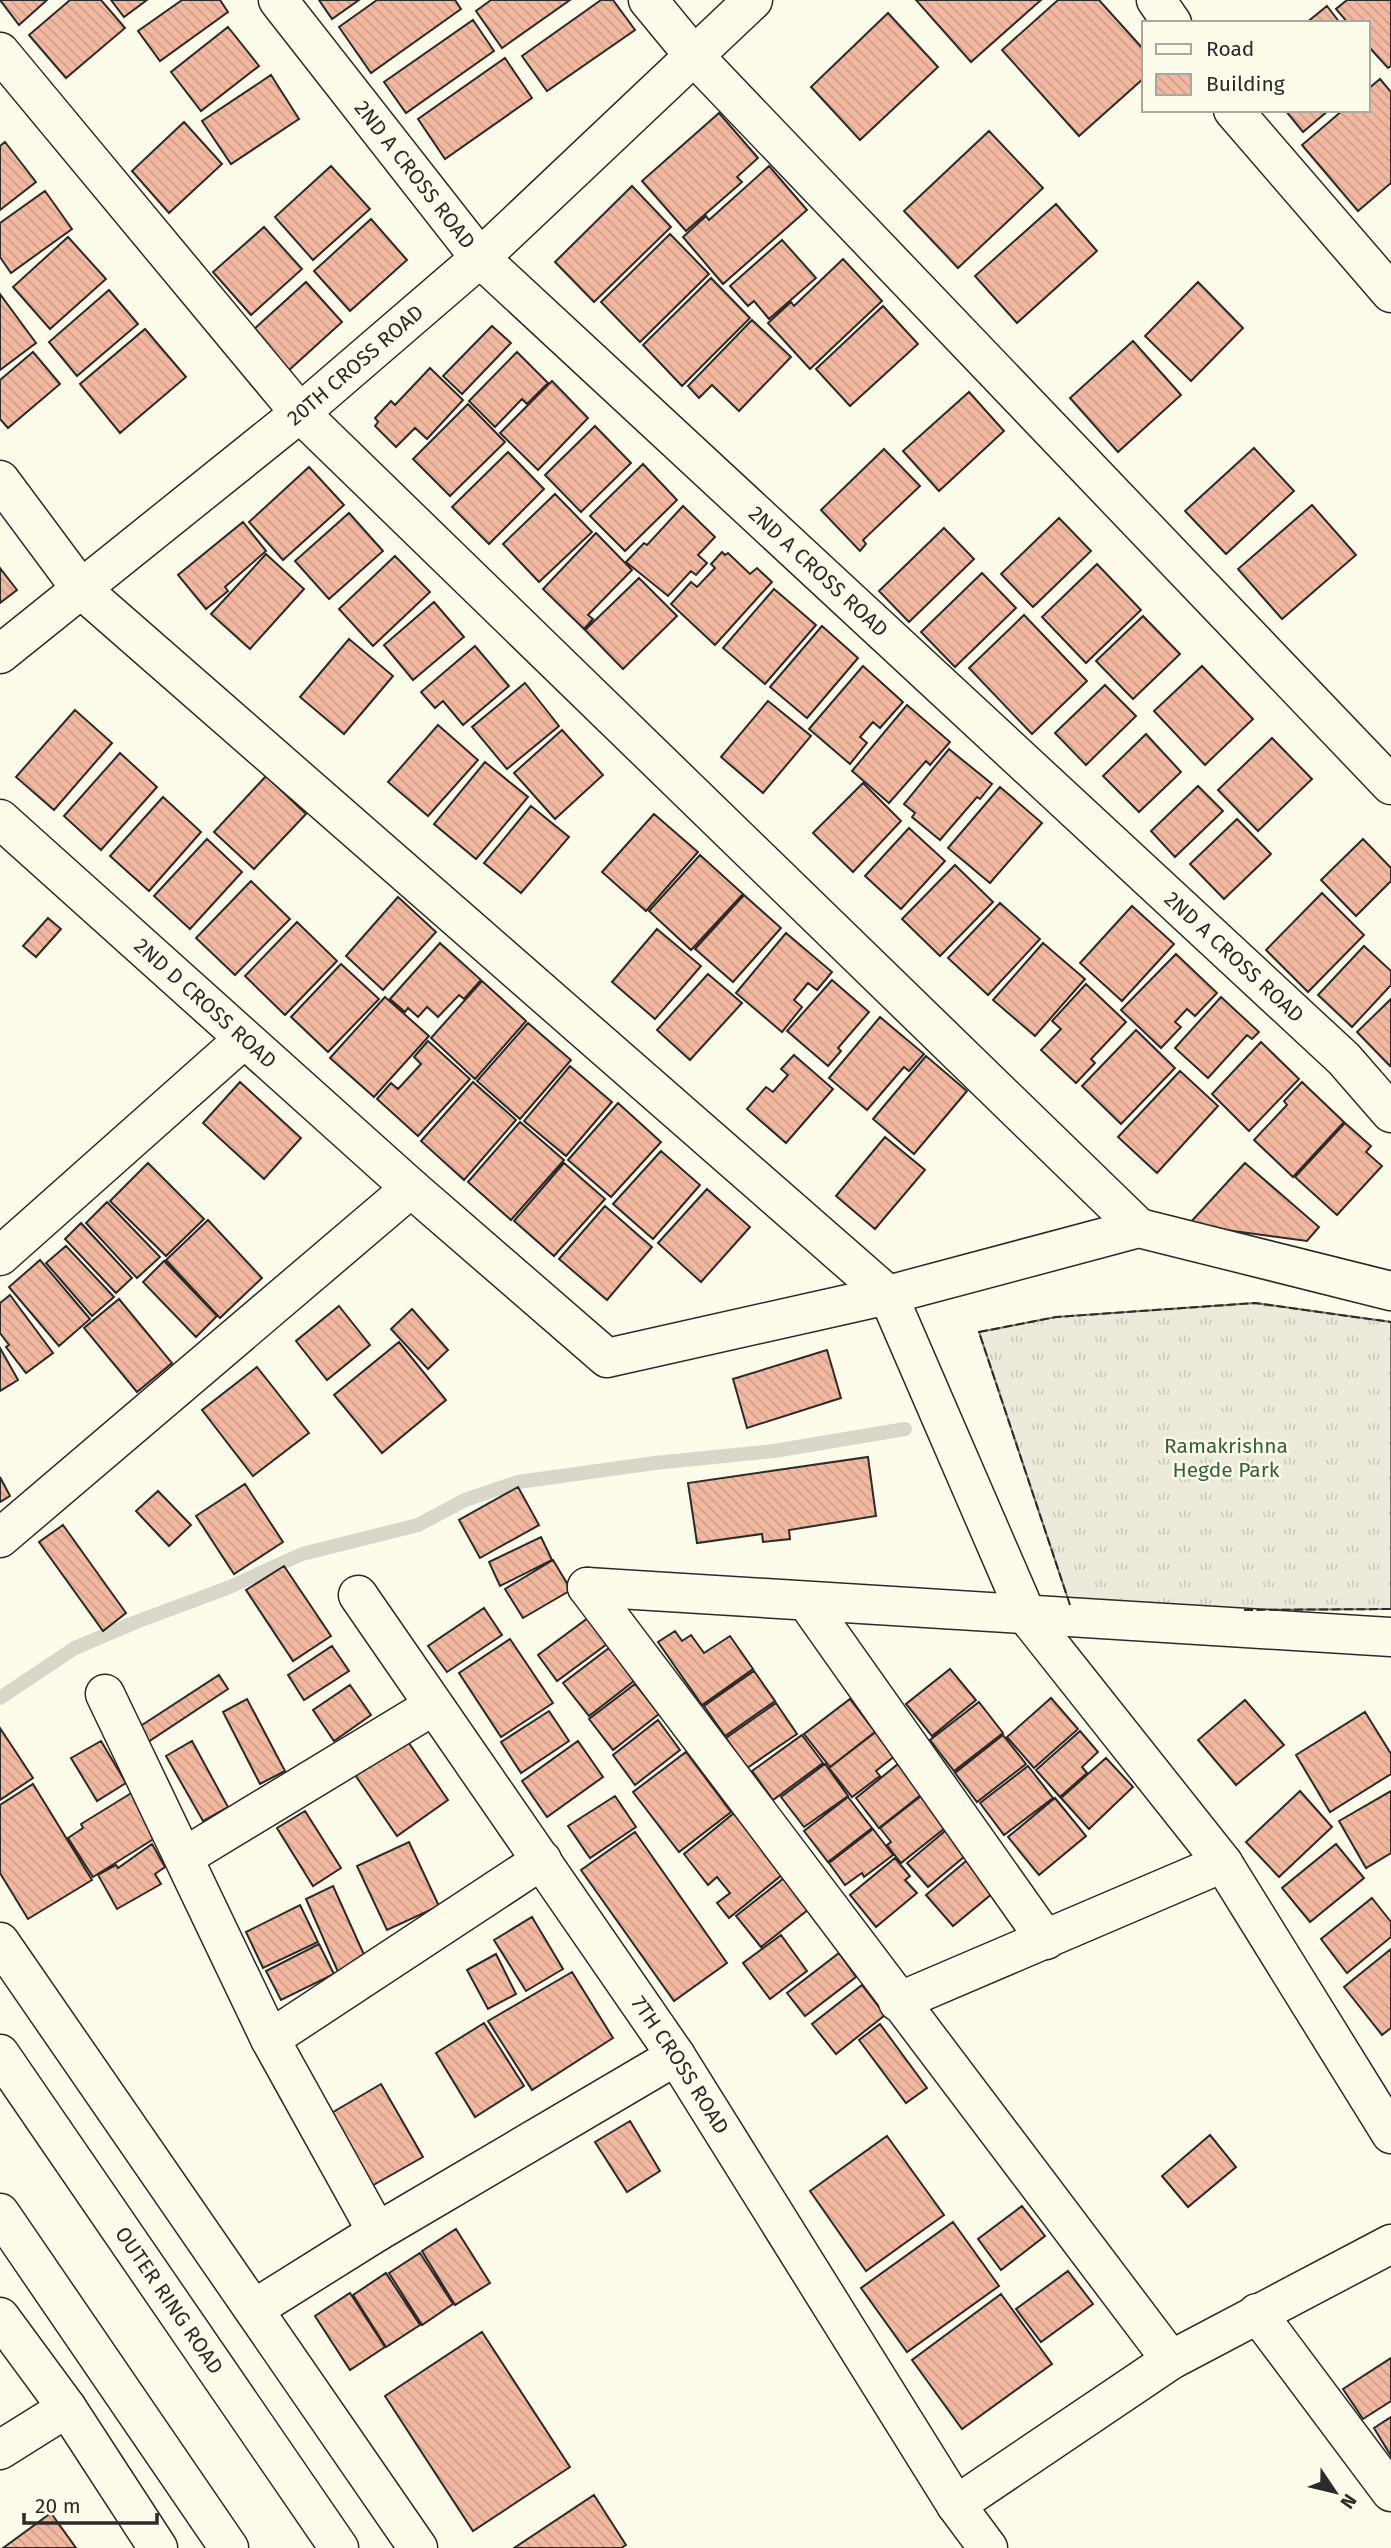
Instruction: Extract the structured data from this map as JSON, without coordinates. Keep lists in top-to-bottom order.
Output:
{
  "streets": {
    "main road": [
      "2ND A CROSS ROAD",
      "20TH CROSS ROAD",
      "2ND D CROSS ROAD",
      "7TH CROSS ROAD",
      "OUTER RING ROAD"
    ]
  },
  "crossings": [
    ["2ND A CROSS ROAD", "20TH CROSS ROAD"]
  ],
  "parks": ["Ramakrishna Hegde Park"],
  "legend": ["Road", "Building"],
  "scale_bar": "20 m",
  "north": "bottom right"
}
